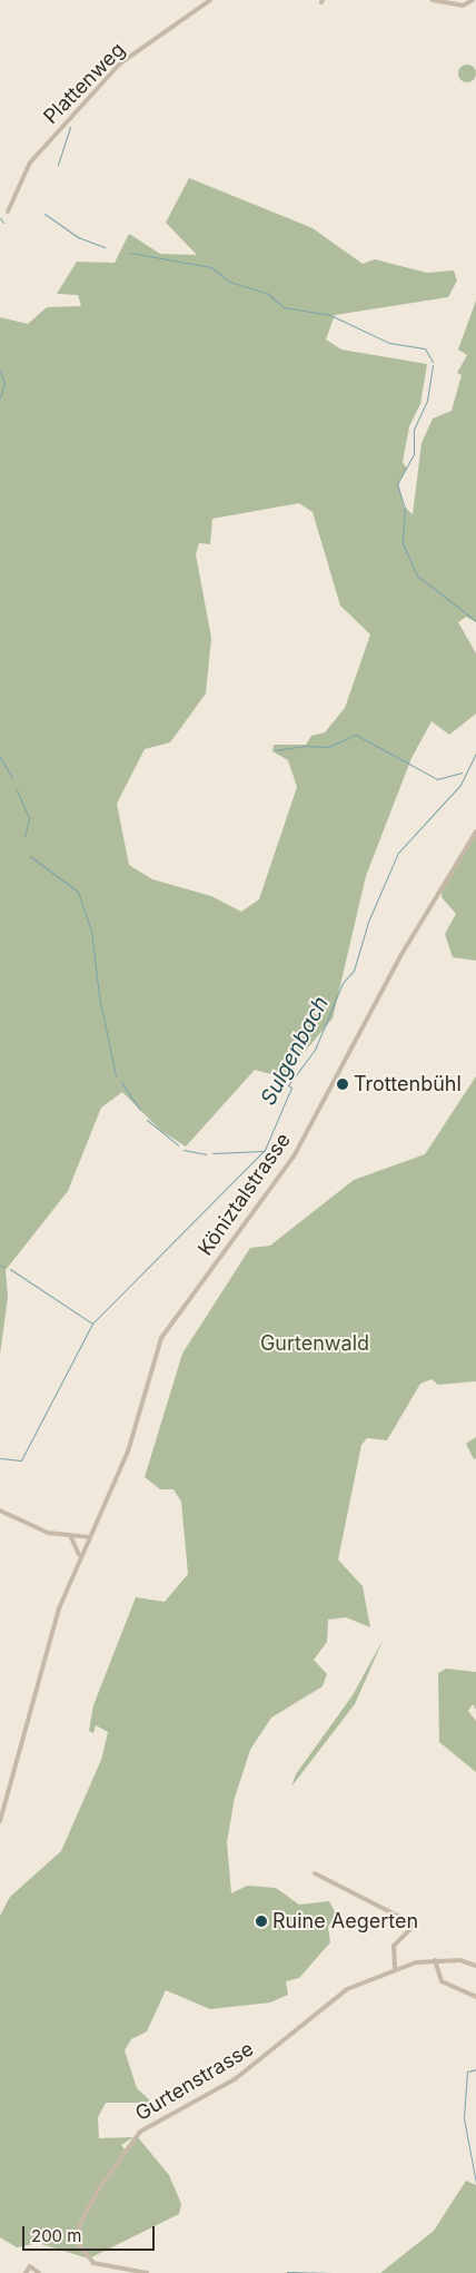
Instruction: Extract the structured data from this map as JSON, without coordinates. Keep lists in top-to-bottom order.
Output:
{
  "streets": {
    "street": ["Plattenweg", "Köniztalstrasse", "Gurtenstrasse"]
  },
  "water": ["Sulgenbach"],
  "parks": ["Gurtenwald"],
  "places": ["Trottenbühl", "Ruine Aegerten"],
  "scale_bar": "200 m"
}
